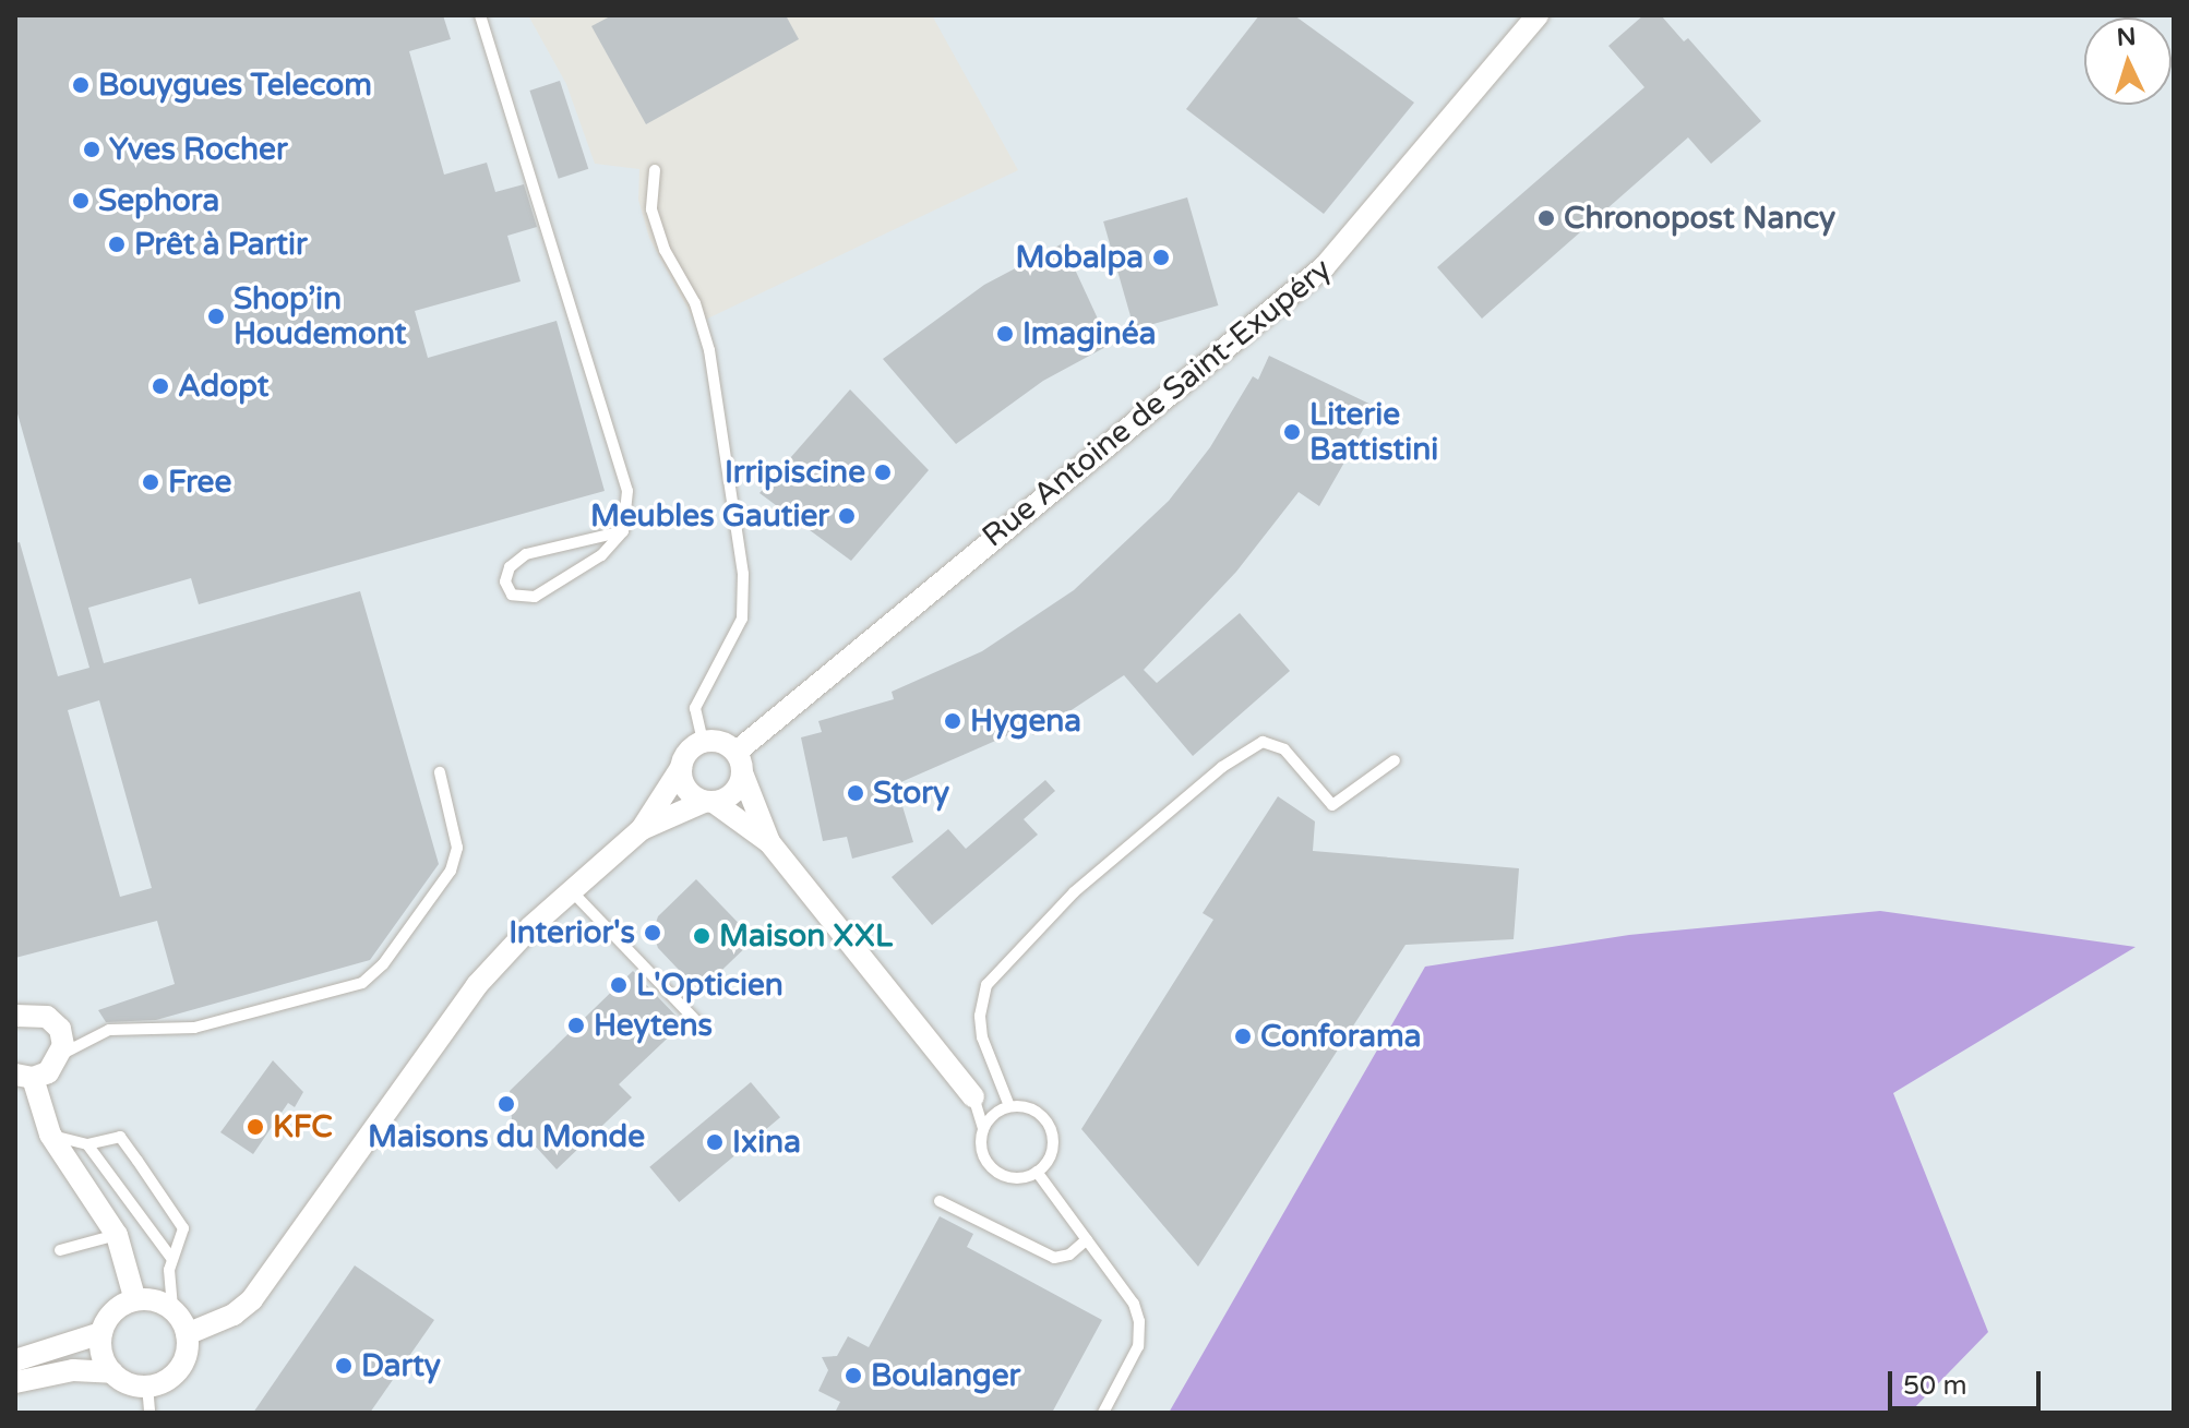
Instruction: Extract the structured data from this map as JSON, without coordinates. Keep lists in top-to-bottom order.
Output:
{
  "streets": {
    "street": ["Rue Antoine de Saint-Exupéry"]
  },
  "places": [
    "Bouygues Telecom",
    "Yves Rocher",
    "Sephora",
    "Chronopost Nancy",
    "Prêt à Partir",
    "Mobalpa",
    "Shop’in Houdemont",
    "Imaginéa",
    "Adopt",
    "Literie Battistini",
    "Irripiscine",
    "Free",
    "Meubles Gautier",
    "Hygena",
    "Story",
    "Interior's",
    "Maison XXL",
    "L'Opticien",
    "Heytens",
    "Conforama",
    "Maisons du Monde",
    "KFC",
    "Ixina",
    "Darty",
    "Boulanger"
  ],
  "scale_bar": "50 m",
  "north": "top"
}
